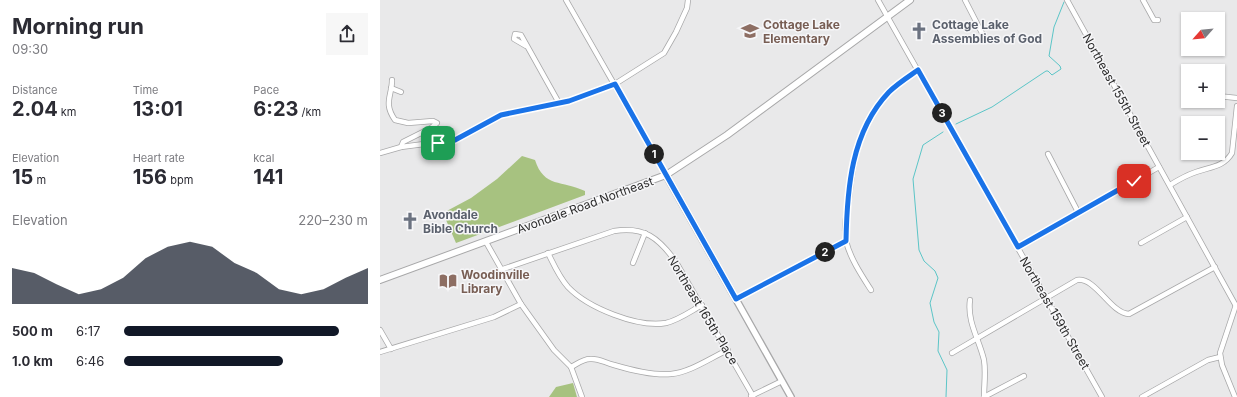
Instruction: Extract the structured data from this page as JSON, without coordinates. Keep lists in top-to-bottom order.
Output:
{
  "streets": {
    "main road": ["Avondale Road Northeast"],
    "street": ["Northeast 155th Street", "Northeast 165th Place", "Northeast 159th Street"]
  },
  "crossings": [
    ["Avondale Road Northeast", "Northeast 159th Street"]
  ],
  "places": {
    "school or university": ["Cottage Lake Elementary"],
    "church": ["Cottage Lake Assemblies of God", "Avondale Bible Church"],
    "library": ["Woodinville Library"]
  },
  "north": "bottom left",
  "page": {
    "heading": ["Morning run", "09:30"],
    "map_buttons": ["+", "−"],
    "stats": [
      ["Distance", "2.04 km"],
      ["Time", "13:01"],
      ["Pace", "6:23 /km"],
      ["Elevation", "15 m"],
      ["Heart rate", "156 bpm"],
      ["kcal", "141"]
    ],
    "pins": ["3", "1", "2"],
    "chart": ["Elevation", "220–230 m"],
    "list": [
      {
        "name": "500 m",
        "note": "6:17"
      },
      {
        "name": "1.0 km",
        "note": "6:46"
      }
    ]
  }
}
